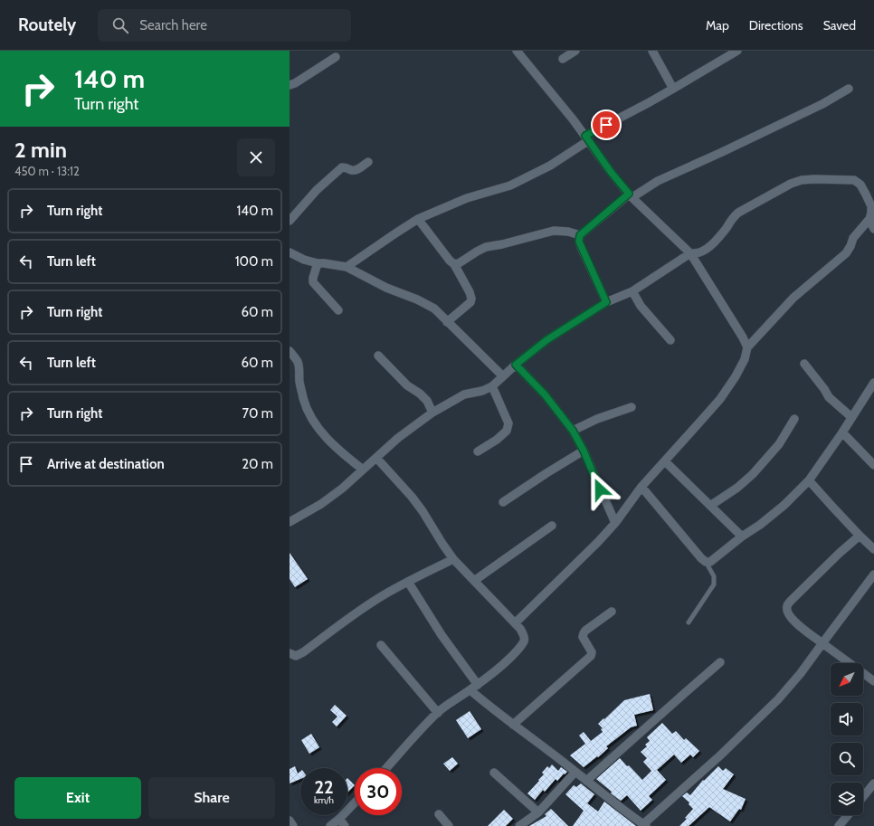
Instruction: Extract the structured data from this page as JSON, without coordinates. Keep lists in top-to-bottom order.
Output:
{
  "north": "bottom left",
  "page": {
    "header": "Routely",
    "search": "Search here",
    "nav": ["Map", "Directions", "Saved"],
    "turn": ["140 m", "Turn right"],
    "heading": ["2 min", "450 m · 13:12"],
    "list": [
      {
        "name": "Turn right",
        "value": "140 m"
      },
      {
        "name": "Turn left",
        "value": "100 m"
      },
      {
        "name": "Turn right",
        "value": "60 m"
      },
      {
        "name": "Turn left",
        "value": "60 m"
      },
      {
        "name": "Turn right",
        "value": "70 m"
      },
      {
        "name": "Arrive at destination",
        "value": "20 m"
      }
    ],
    "speed": "22 km/h",
    "limit": "30",
    "buttons": ["Exit", "Share"]
  }
}
